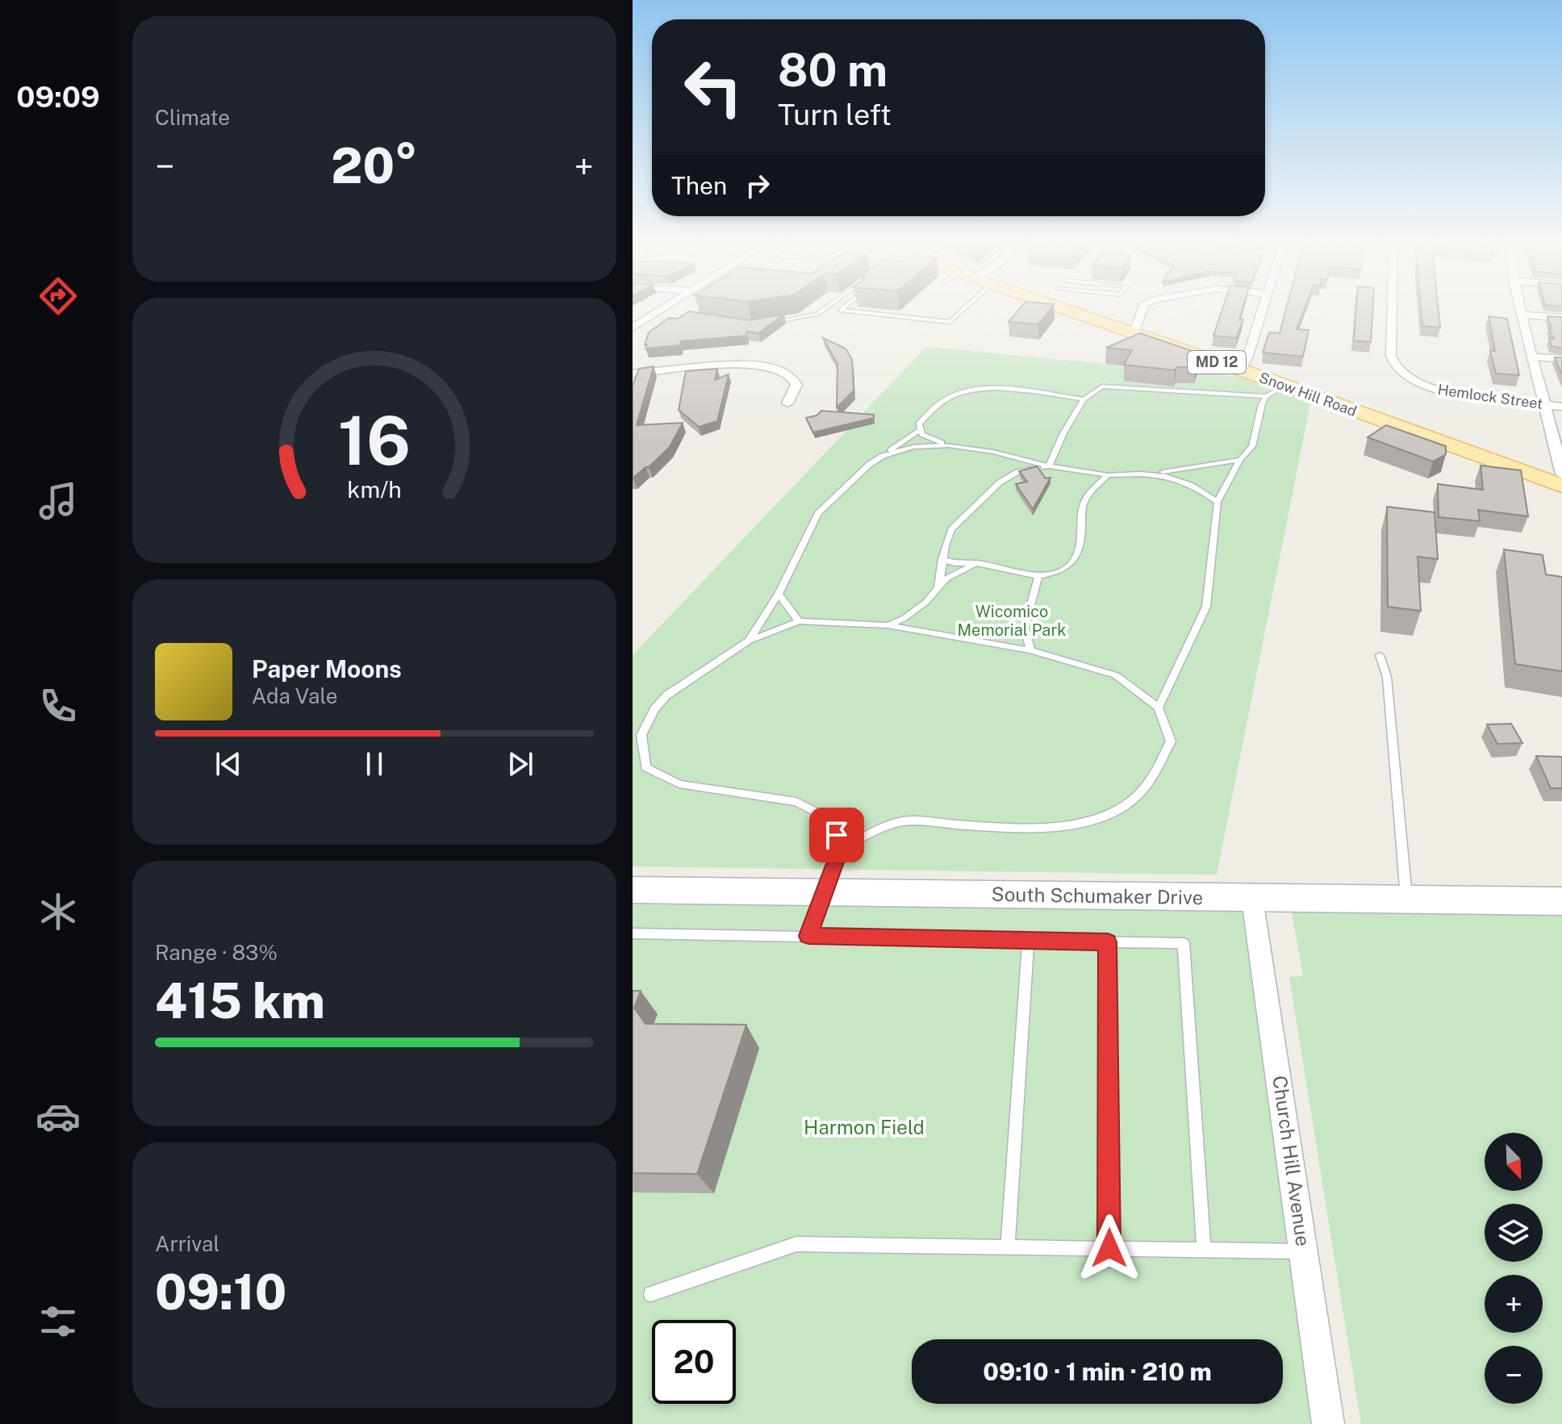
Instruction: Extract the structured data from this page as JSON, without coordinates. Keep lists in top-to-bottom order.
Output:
{
  "streets": {
    "main road": ["MD 12", "Snow Hill Road"],
    "street": ["Hemlock Street", "South Schumaker Drive", "Church Hill Avenue"]
  },
  "crossings": [
    ["South Schumaker Drive", "Church Hill Avenue"]
  ],
  "parks": ["Wicomico Memorial Park", "Harmon Field"],
  "north": "bottom right",
  "page": {
    "tabs": "09:09",
    "tile": [
      "Climate",
      ["Range · 83%", "415 km"],
      ["Arrival", "09:10"]
    ],
    "turn": ["80 m", "Turn left"],
    "heat": ["−", "20°", "+"],
    "then": "Then",
    "song": ["Paper Moons", "Ada Vale"],
    "map_buttons": ["+", "−"],
    "limit": "20",
    "trip": "09:10 · 1 min · 210 m",
    "gauge": ["16", "km/h"]
  }
}
